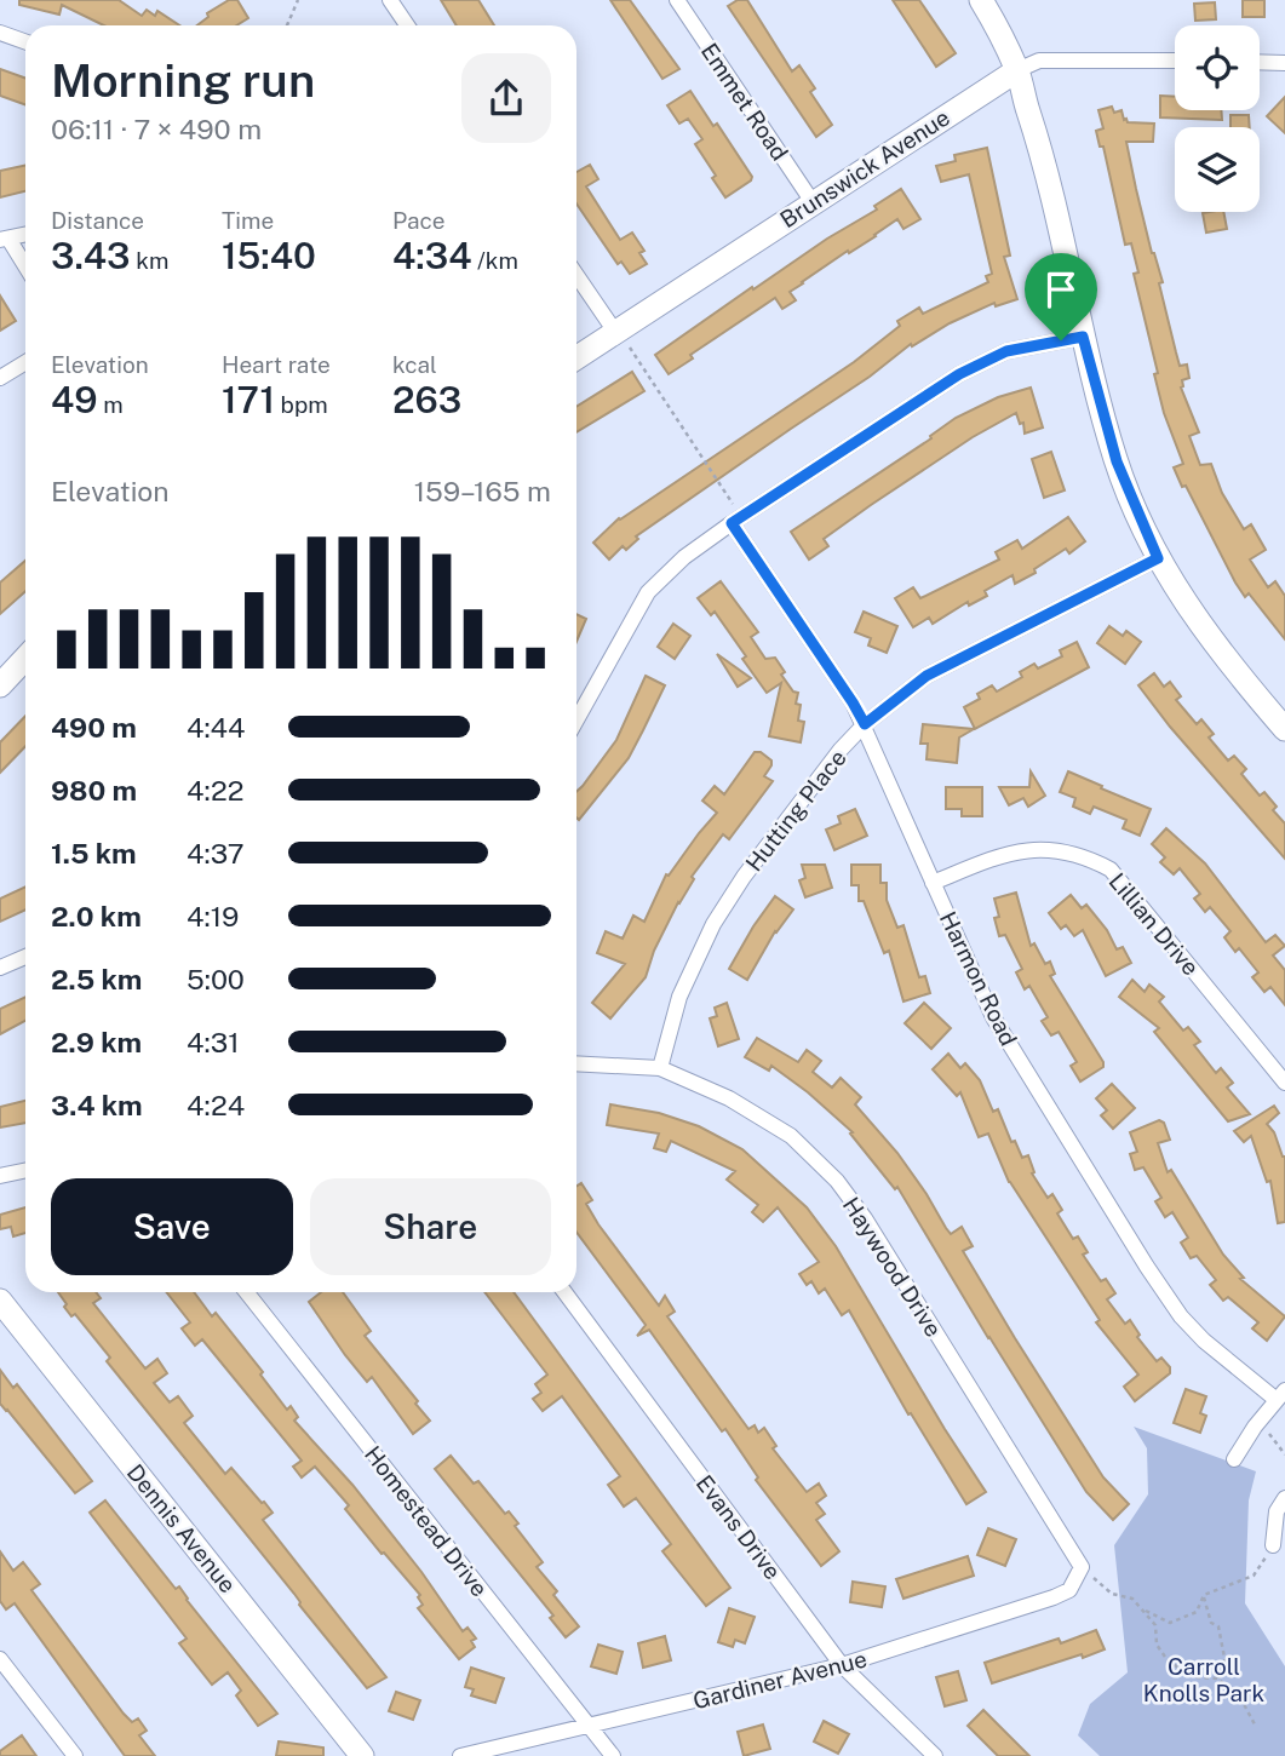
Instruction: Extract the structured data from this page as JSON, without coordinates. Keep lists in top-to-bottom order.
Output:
{
  "streets": {
    "street": [
      "Emmet Road",
      "Brunswick Avenue",
      "Hutting Place",
      "Lillian Drive",
      "Harmon Road",
      "Haywood Drive",
      "Homestead Drive",
      "Evans Drive",
      "Dennis Avenue",
      "Gardiner Avenue"
    ]
  },
  "crossings": [
    ["Emmet Road", "Brunswick Avenue"],
    ["Hutting Place", "Harmon Road"],
    ["Hutting Place", "Haywood Drive"],
    ["Lillian Drive", "Harmon Road"],
    ["Haywood Drive", "Gardiner Avenue"],
    ["Homestead Drive", "Gardiner Avenue"],
    ["Evans Drive", "Gardiner Avenue"]
  ],
  "parks": ["Carroll Knolls Park"],
  "page": {
    "heading": ["Morning run", "06:11 · 7 × 490 m"],
    "stats": [
      ["Distance", "3.43 km"],
      ["Time", "15:40"],
      ["Pace", "4:34 /km"],
      ["Elevation", "49 m"],
      ["Heart rate", "171 bpm"],
      ["kcal", "263"]
    ],
    "chart": ["Elevation", "159–165 m"],
    "list": [
      {
        "name": "490 m",
        "note": "4:44"
      },
      {
        "name": "980 m",
        "note": "4:22"
      },
      {
        "name": "1.5 km",
        "note": "4:37"
      },
      {
        "name": "2.0 km",
        "note": "4:19"
      },
      {
        "name": "2.5 km",
        "note": "5:00"
      },
      {
        "name": "2.9 km",
        "note": "4:31"
      },
      {
        "name": "3.4 km",
        "note": "4:24"
      }
    ],
    "buttons": ["Save", "Share"]
  }
}
